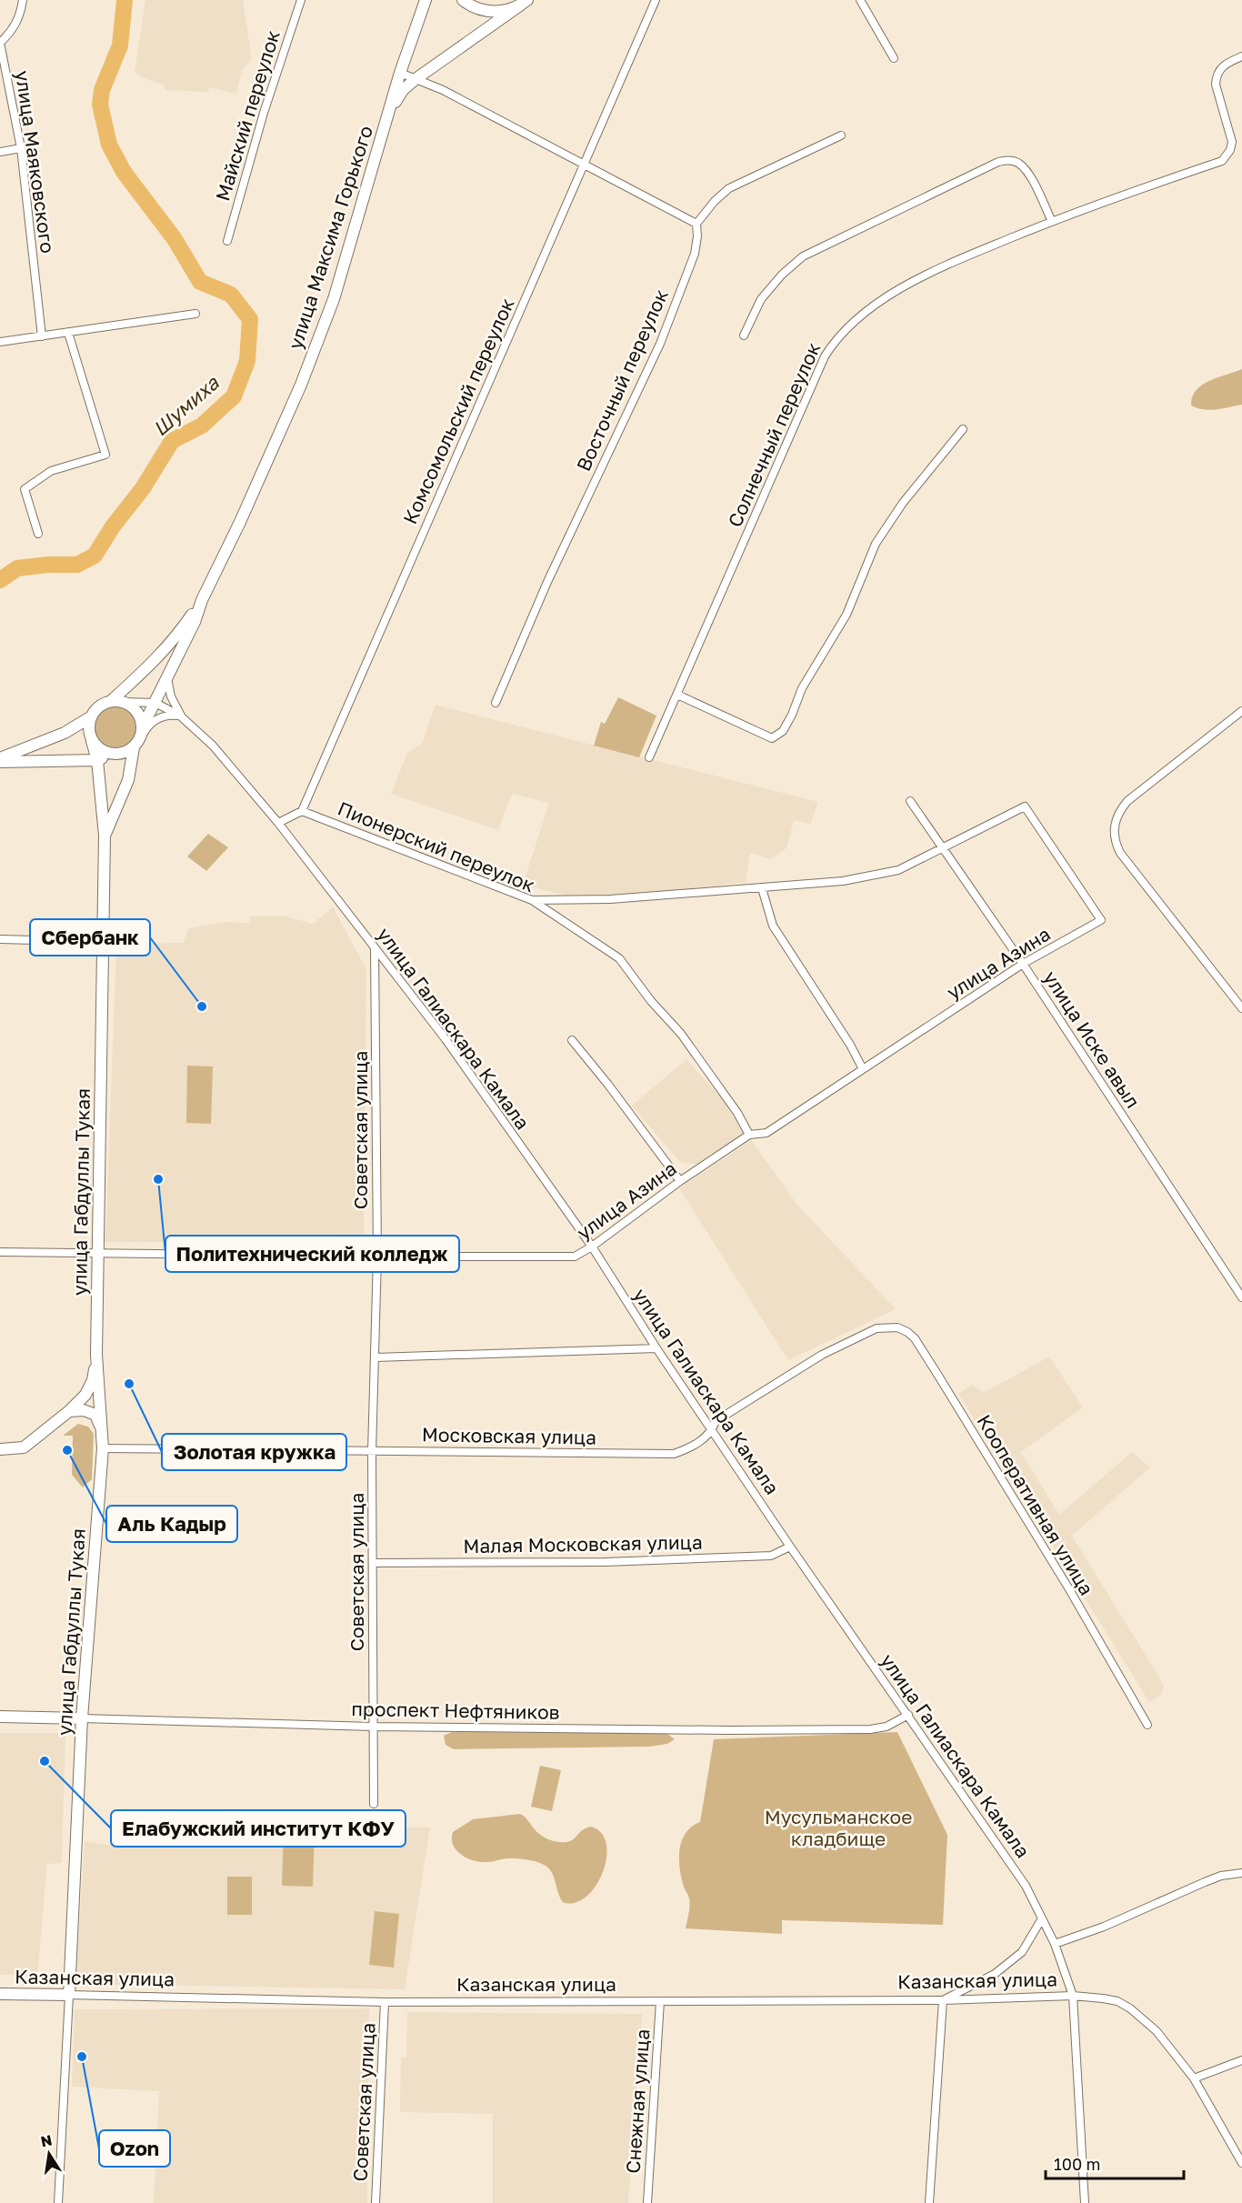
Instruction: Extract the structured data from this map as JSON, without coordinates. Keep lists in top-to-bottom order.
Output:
{
  "streets": {
    "main road": [
      "улица Максима Горького",
      "улица Габдуллы Тукая",
      "проспект Нефтяников",
      "Казанская улица"
    ],
    "street": [
      "Майский переулок",
      "улица Маяковского",
      "Восточный переулок",
      "Комсомольский переулок",
      "Солнечный переулок",
      "Пионерский переулок",
      "улица Азина",
      "улица Галиаскара Камала",
      "улица Иске авыл",
      "Советская улица",
      "Московская улица",
      "Кооперативная улица",
      "Малая Московская улица",
      "Снежная улица"
    ]
  },
  "crossings": [
    ["улица Максима Горького", "улица Галиаскара Камала"],
    ["улица Максима Горького", "улица Габдуллы Тукая"],
    ["Комсомольский переулок", "Пионерский переулок"],
    ["Пионерский переулок", "улица Азина"],
    ["улица Азина", "улица Галиаскара Камала"],
    ["улица Азина", "улица Иске авыл"],
    ["улица Азина", "Советская улица"],
    ["улица Азина", "улица Габдуллы Тукая"],
    ["улица Галиаскара Камала", "Советская улица"],
    ["улица Галиаскара Камала", "улица Габдуллы Тукая"],
    ["улица Галиаскара Камала", "Московская улица"],
    ["улица Галиаскара Камала", "Малая Московская улица"],
    ["улица Галиаскара Камала", "проспект Нефтяников"],
    ["улица Галиаскара Камала", "Казанская улица"],
    ["Советская улица", "Московская улица"],
    ["Советская улица", "Малая Московская улица"],
    ["Советская улица", "проспект Нефтяников"],
    ["Советская улица", "Казанская улица"],
    ["улица Габдуллы Тукая", "Московская улица"],
    ["улица Габдуллы Тукая", "проспект Нефтяников"],
    ["улица Габдуллы Тукая", "Казанская улица"],
    ["Московская улица", "Кооперативная улица"],
    ["Казанская улица", "Снежная улица"]
  ],
  "water": ["Шумиха"],
  "parks": ["Мусульманское кладбище"],
  "places": [
    "Сбербанк",
    "Политехнический колледж",
    "Золотая кружка",
    "Аль Кадыр",
    "Елабужский институт КФУ",
    "Ozon"
  ],
  "scale_bar": "100 m",
  "north": "top"
}
